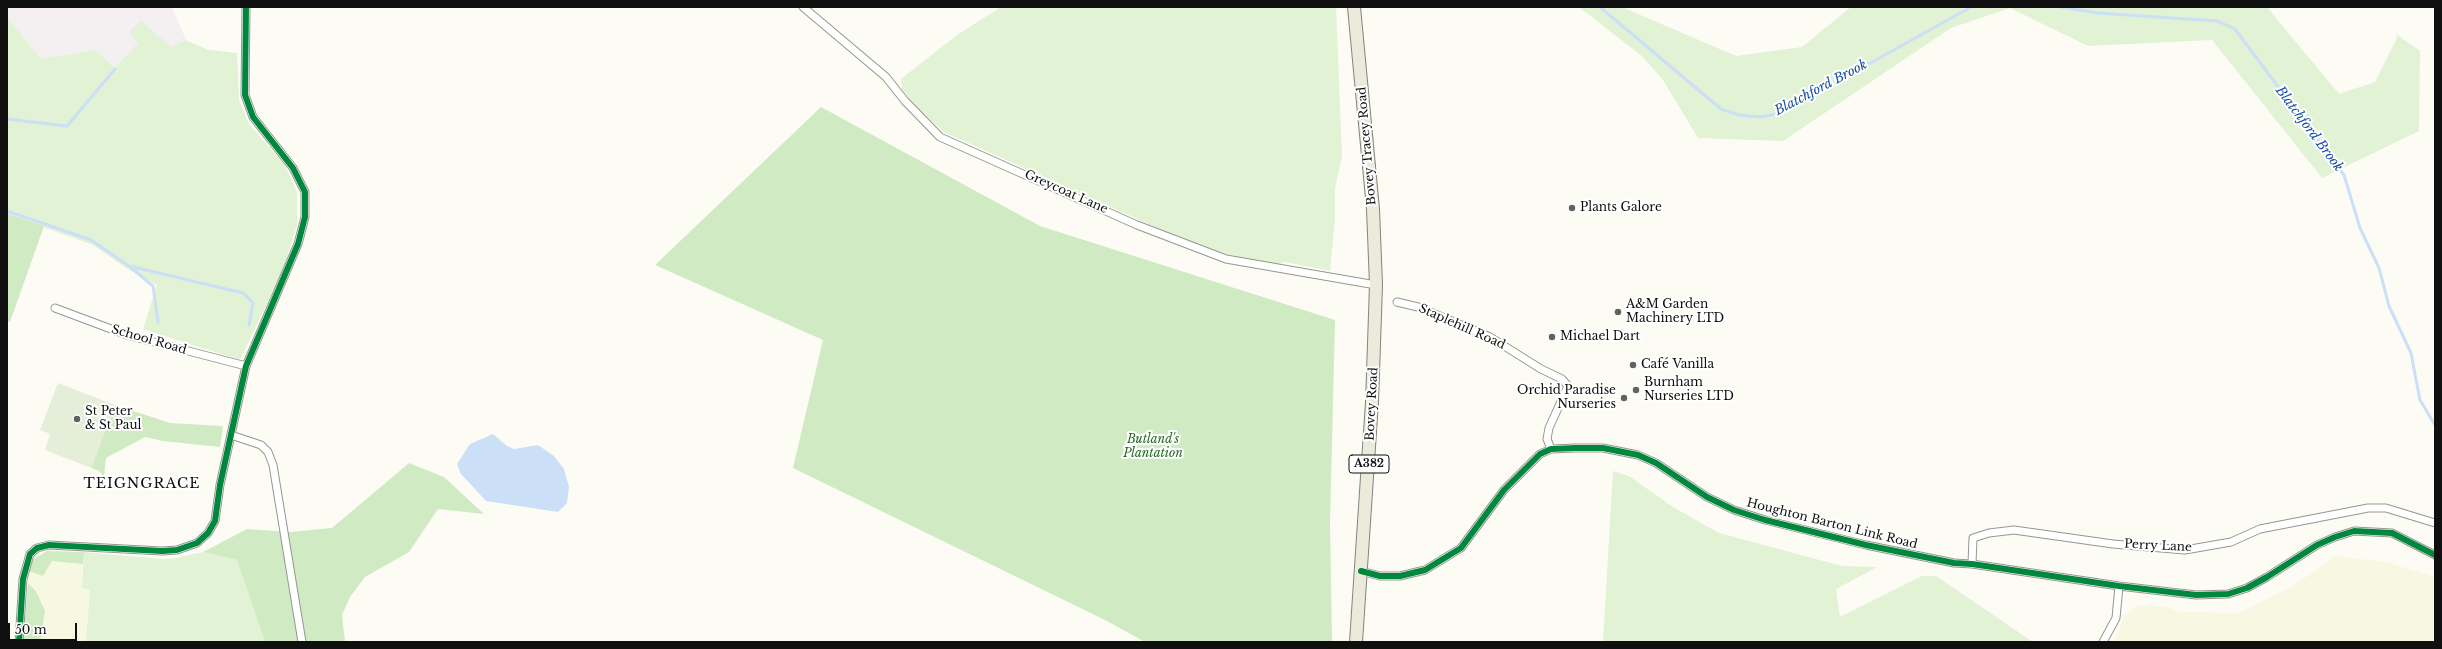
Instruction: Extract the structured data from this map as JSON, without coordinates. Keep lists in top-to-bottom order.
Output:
{
  "streets": {
    "main road": ["Bovey Tracey Road", "Bovey Road", "A382"],
    "street": [
      "Greycoat Lane",
      "Staplehill Road",
      "School Road",
      "Houghton Barton Link Road",
      "Perry Lane"
    ]
  },
  "crossings": [
    ["Bovey Tracey Road", "Greycoat Lane"],
    ["Bovey Tracey Road", "Bovey Road"],
    ["Greycoat Lane", "Bovey Road"],
    ["Staplehill Road", "Houghton Barton Link Road"],
    ["Houghton Barton Link Road", "Perry Lane"]
  ],
  "districts": ["TEIGNGRACE"],
  "water": ["Blatchford Brook"],
  "parks": ["Butland's Plantation"],
  "places": [
    "Plants Galore",
    "A&M Garden Machinery LTD",
    "Michael Dart",
    "Café Vanilla",
    "Burnham Nurseries LTD",
    "Orchid Paradise Nurseries",
    "St Peter & St Paul"
  ],
  "scale_bar": "50 m"
}
